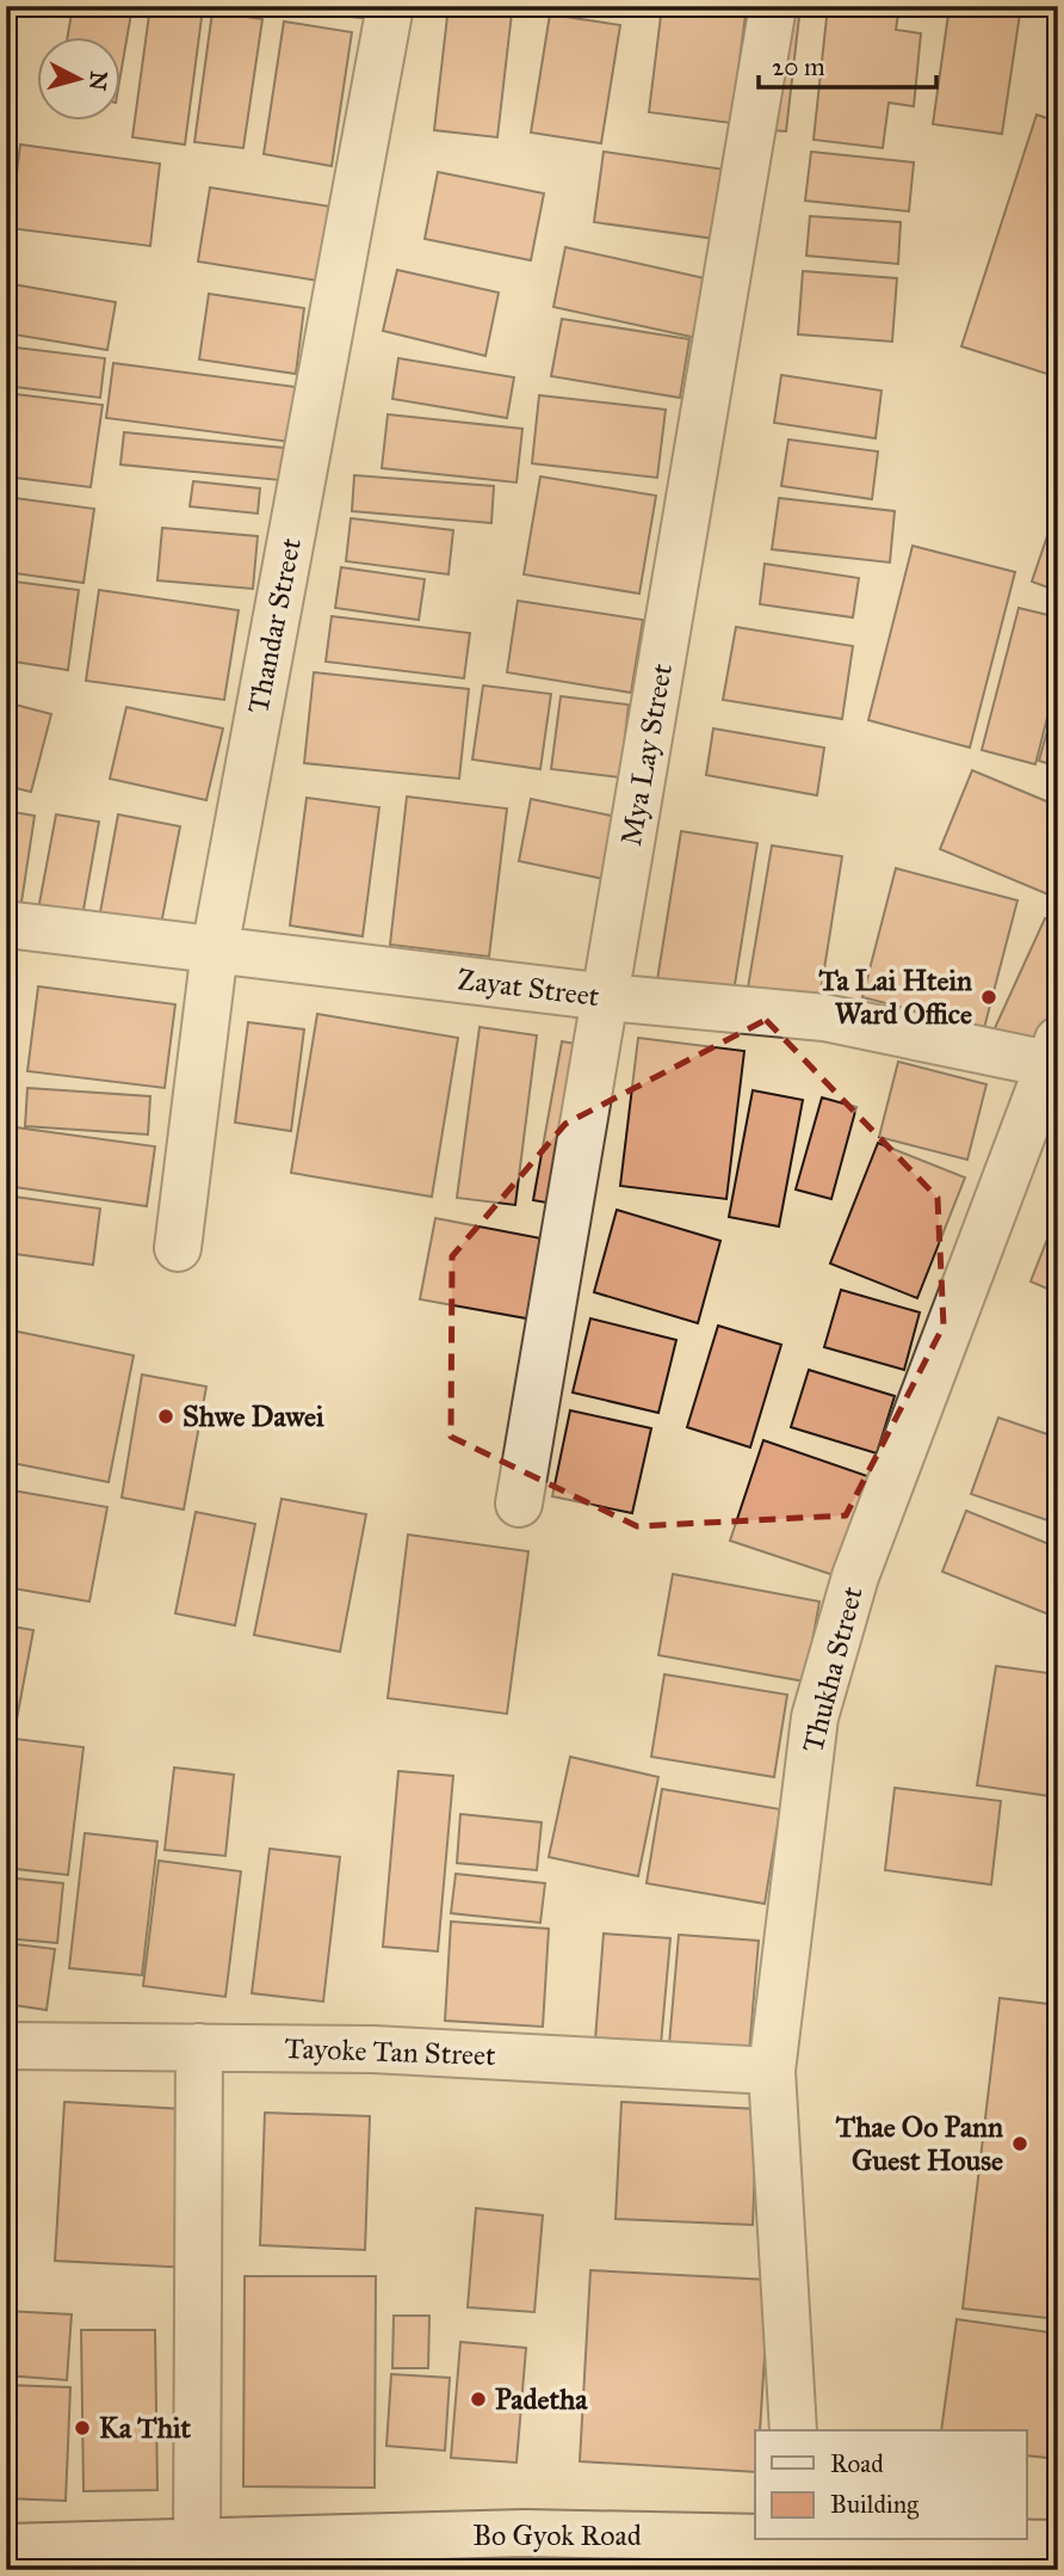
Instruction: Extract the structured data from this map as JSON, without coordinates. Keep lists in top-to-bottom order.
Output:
{
  "streets": {
    "street": [
      "Thandar Street",
      "Mya Lay Street",
      "Zayat Street",
      "Thukha Street",
      "Tayoke Tan Street",
      "Bo Gyok Road"
    ]
  },
  "crossings": [
    ["Thandar Street", "Zayat Street"],
    ["Mya Lay Street", "Zayat Street"],
    ["Zayat Street", "Thukha Street"],
    ["Thukha Street", "Tayoke Tan Street"]
  ],
  "places": [
    "Ta Lai Htein Ward Office",
    "Shwe Dawei",
    "Thae Oo Pann Guest House",
    "Padetha",
    "Ka Thit"
  ],
  "legend": ["Road", "Building"],
  "scale_bar": "20 m",
  "north": "right"
}
